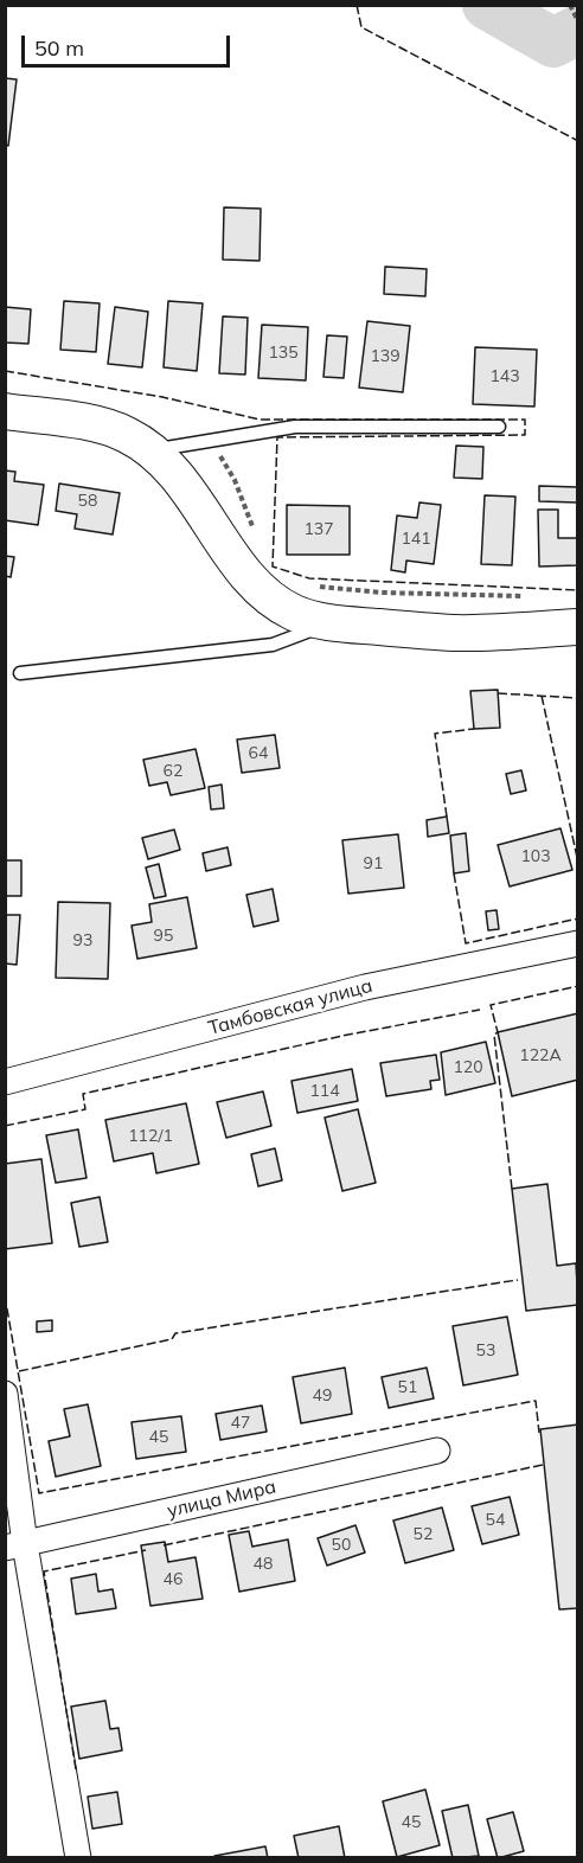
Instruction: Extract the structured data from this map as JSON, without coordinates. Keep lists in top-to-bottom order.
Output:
{
  "streets": {
    "street": ["Тамбовская улица", "улица Мира"]
  },
  "house_numbers": [
    "135",
    "139",
    "143",
    "58",
    "137",
    "141",
    "64",
    "62",
    "103",
    "91",
    "95",
    "93",
    "122А",
    "120",
    "114",
    "112/1",
    "53",
    "51",
    "49",
    "47",
    "45",
    "54",
    "52",
    "50",
    "48",
    "46",
    "45"
  ],
  "scale_bar": "50 m"
}
